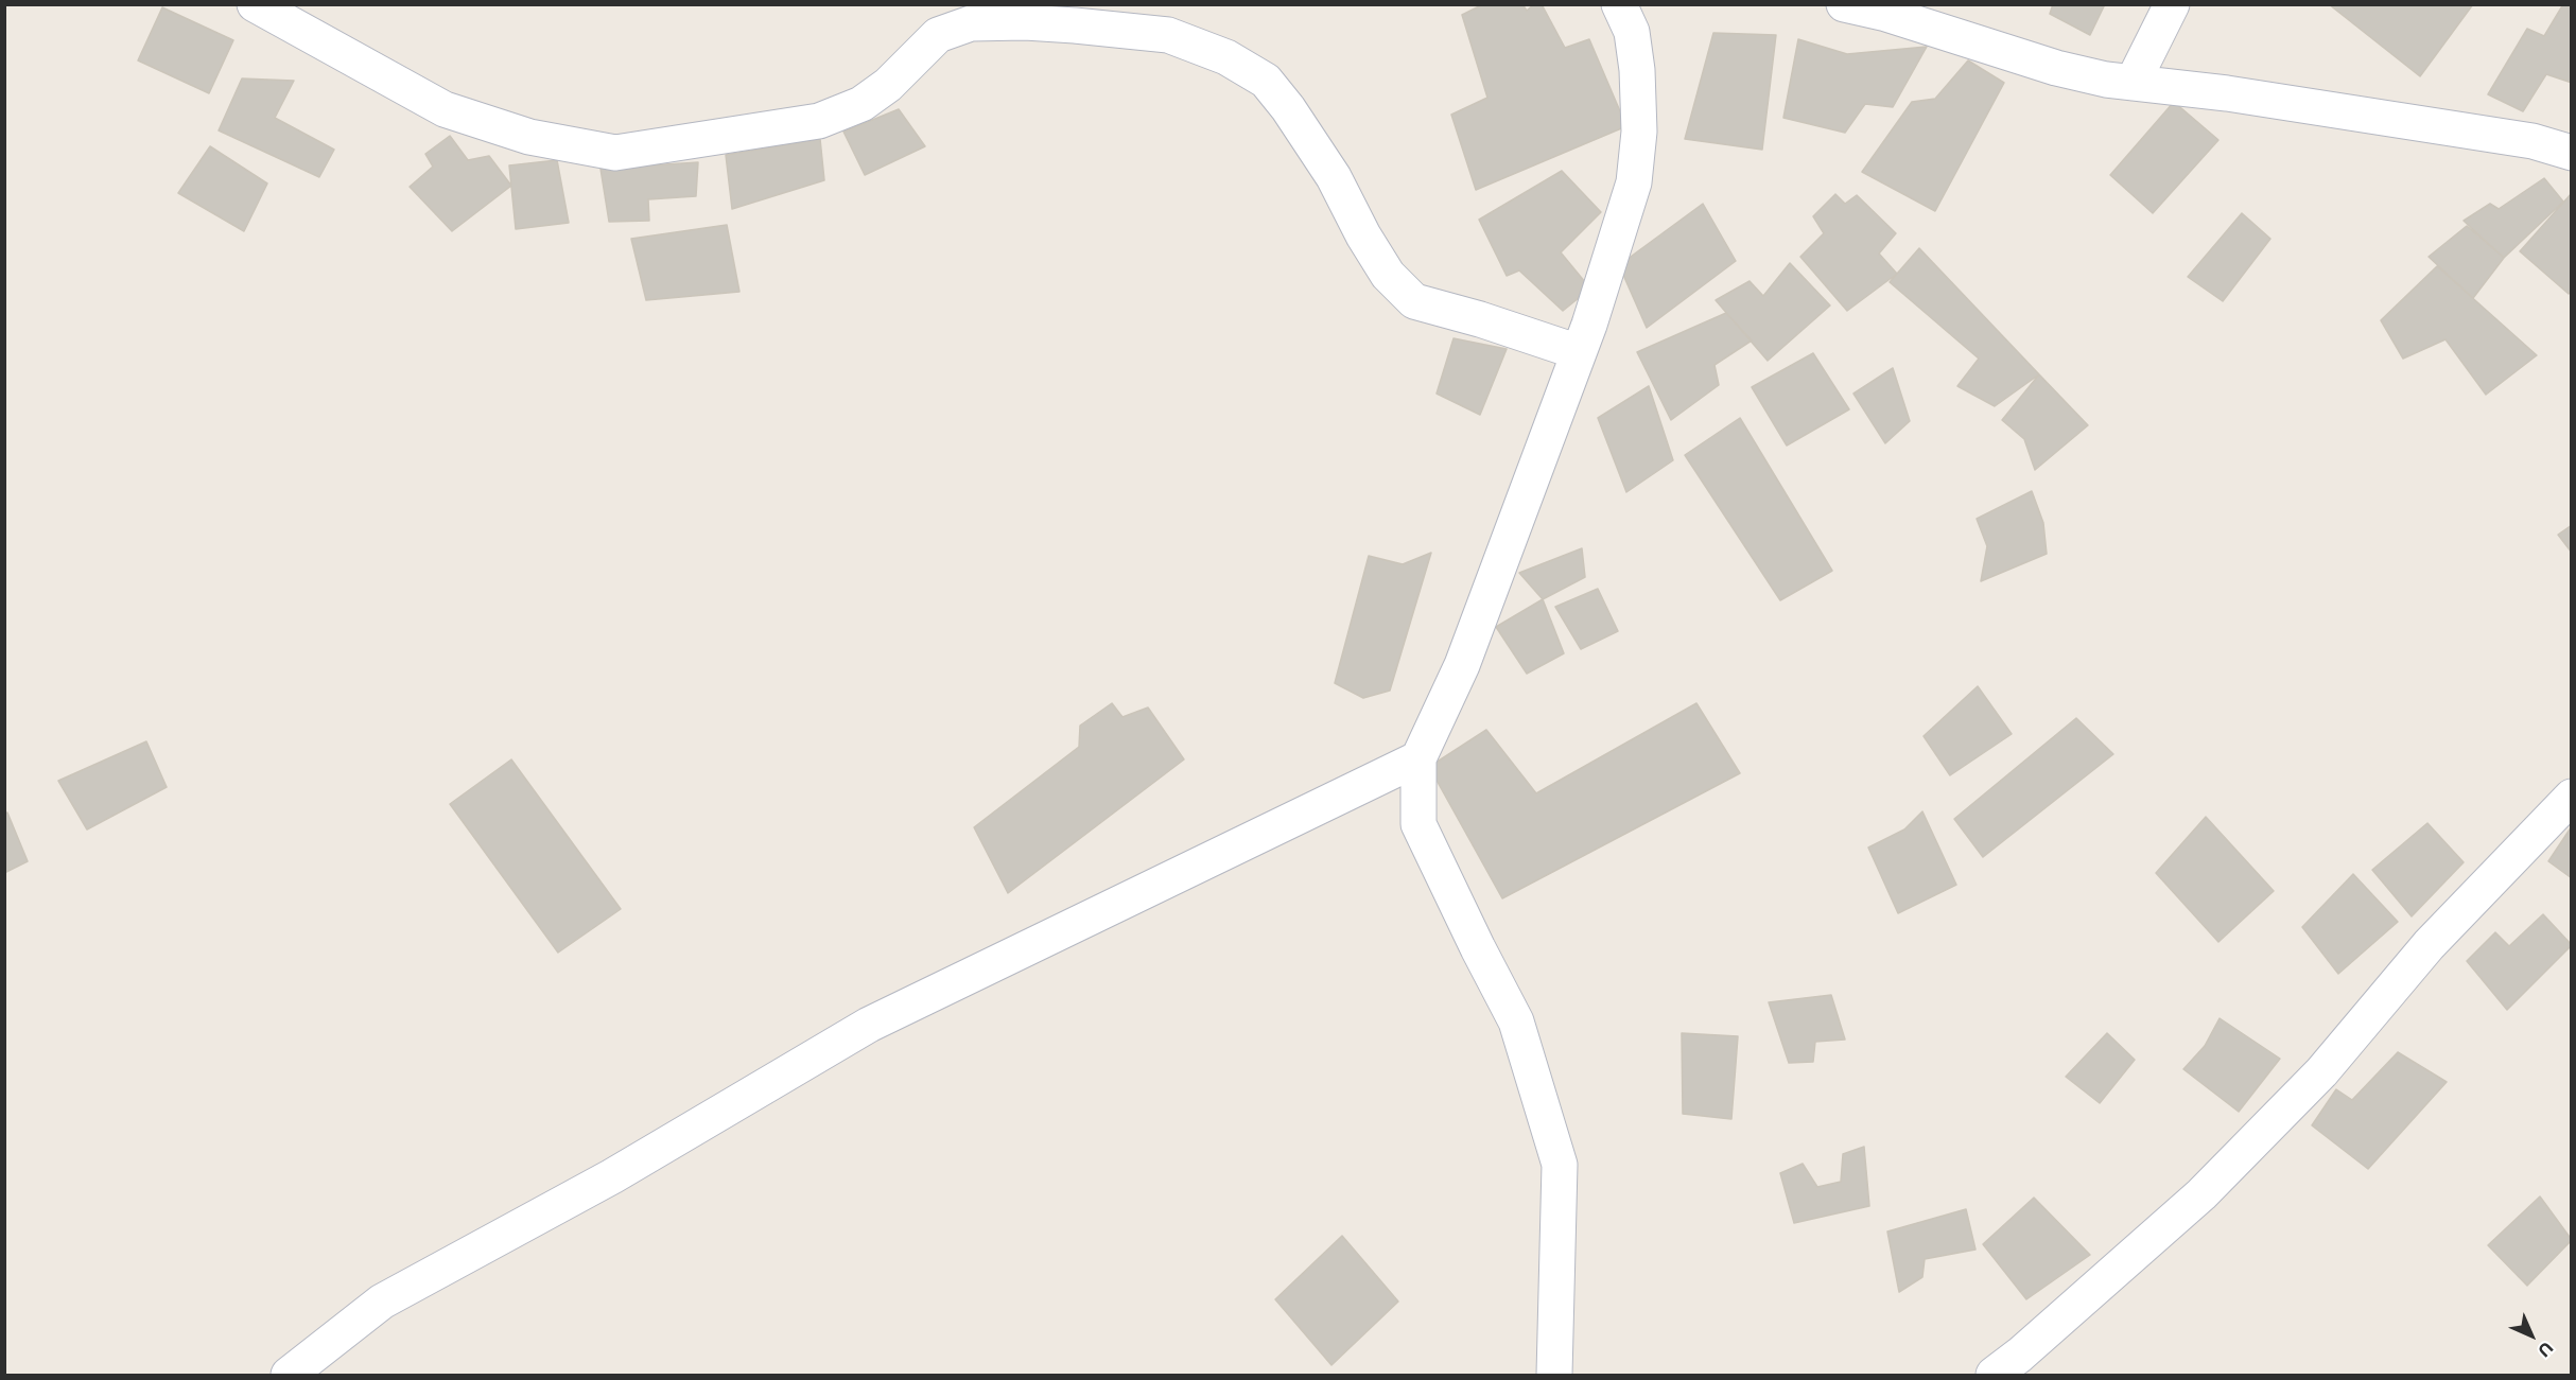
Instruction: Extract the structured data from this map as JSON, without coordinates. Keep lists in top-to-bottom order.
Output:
{
  "north": "bottom right"
}
